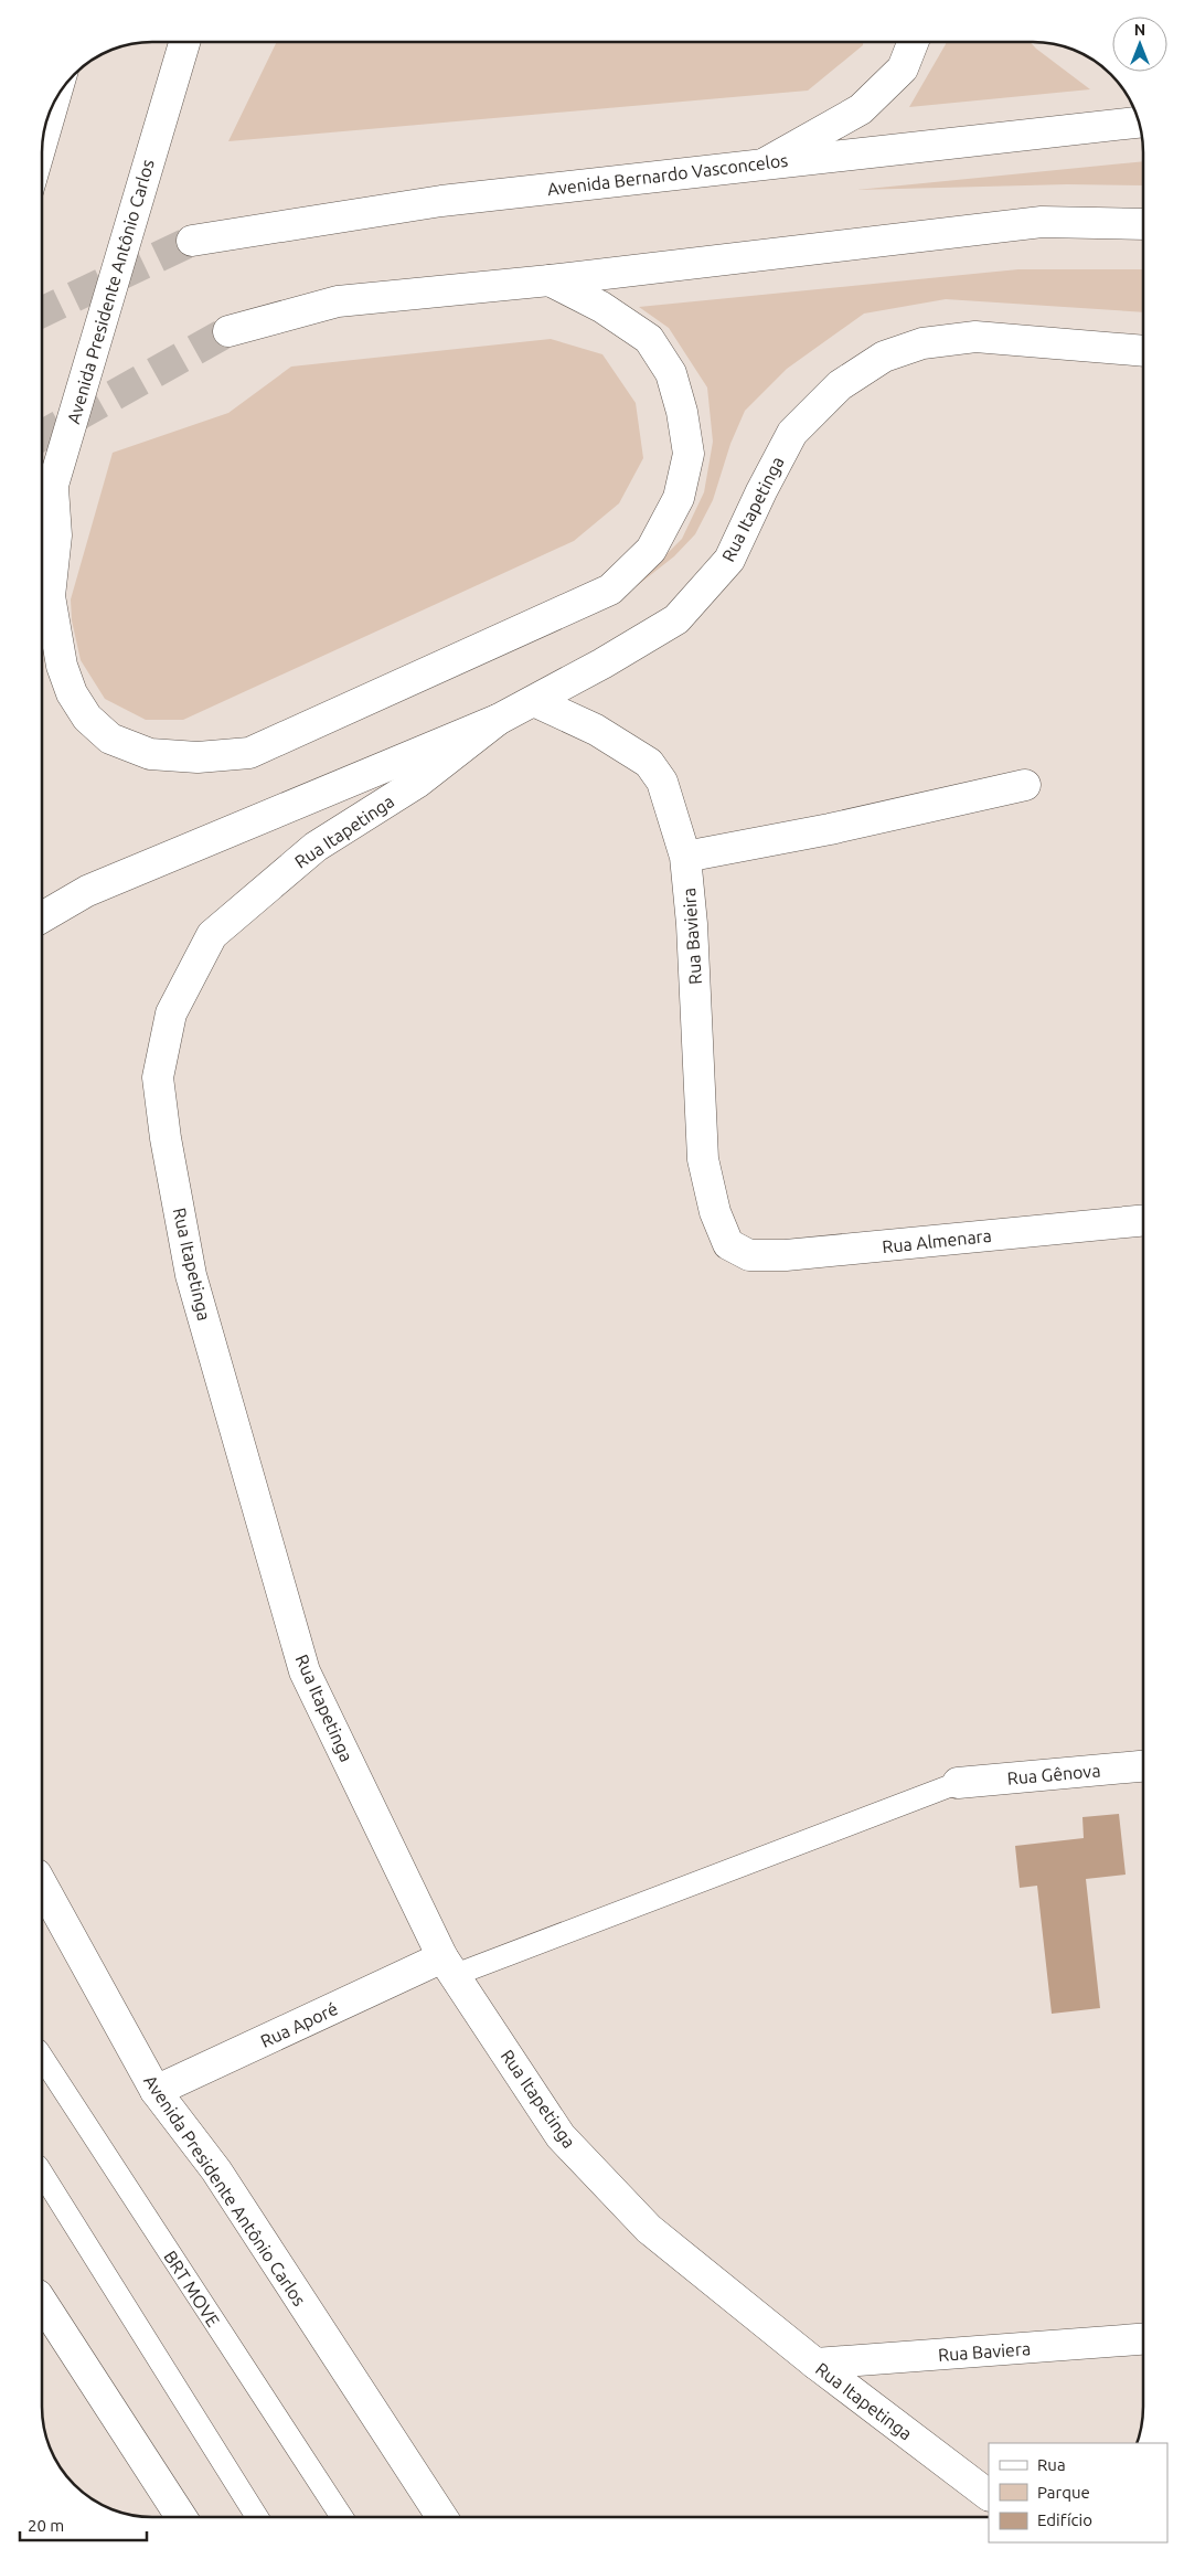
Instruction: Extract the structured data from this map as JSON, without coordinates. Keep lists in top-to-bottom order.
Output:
{
  "streets": {
    "main road": [
      "Avenida Bernardo Vasconcelos",
      "Avenida Presidente Antônio Carlos",
      "Rua Itapetinga",
      "Rua Bavieira",
      "Rua Almenara",
      "Rua Gênova",
      "Rua Aporé",
      "Rua Baviera"
    ],
    "lane": ["BRT MOVE"]
  },
  "crossings": [
    ["Avenida Presidente Antônio Carlos", "Rua Aporé"],
    ["Rua Itapetinga", "Rua Bavieira"],
    ["Rua Itapetinga", "Rua Aporé"],
    ["Rua Itapetinga", "Rua Baviera"],
    ["Rua Bavieira", "Rua Almenara"]
  ],
  "legend": ["Rua", "Parque", "Edifício"],
  "scale_bar": "20 m",
  "north": "top"
}
